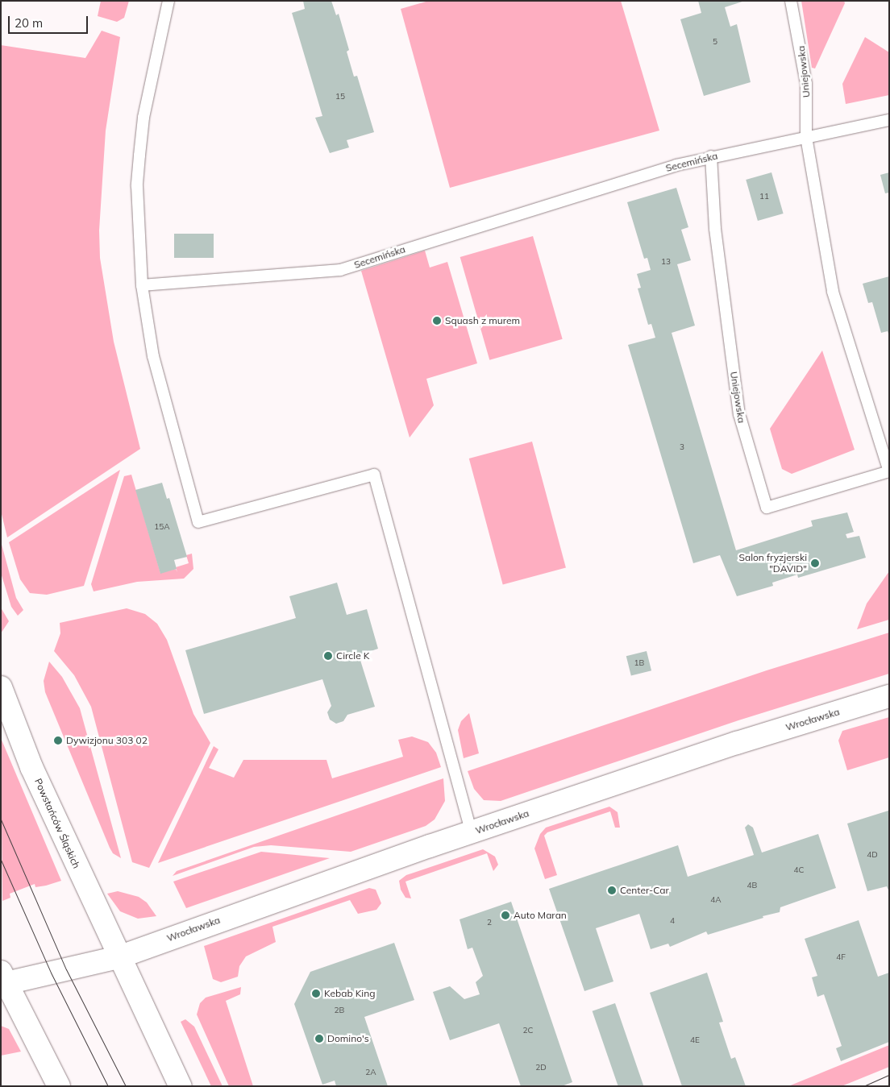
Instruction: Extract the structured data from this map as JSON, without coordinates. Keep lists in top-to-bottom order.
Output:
{
  "streets": {
    "street": ["Wrocławska", "Powstańców Śląskich"],
    "lane": ["Uniejowska", "Secemińska"]
  },
  "crossings": [
    ["Uniejowska", "Secemińska"],
    ["Wrocławska", "Powstańców Śląskich"]
  ],
  "places": [
    "Squash z murem",
    "Salon fryzjerski \"DAVID\"",
    "Circle K",
    "Dywizjonu 303 02",
    "Center-Car",
    "Auto Maran",
    "Kebab King",
    "Domino's"
  ],
  "house_numbers": [
    "5",
    "15",
    "11",
    "13",
    "3",
    "15A",
    "1B",
    "4D",
    "4C",
    "4B",
    "4A",
    "4",
    "2",
    "4F",
    "2B",
    "2C",
    "4E",
    "2D",
    "2A"
  ],
  "scale_bar": "20 m"
}
